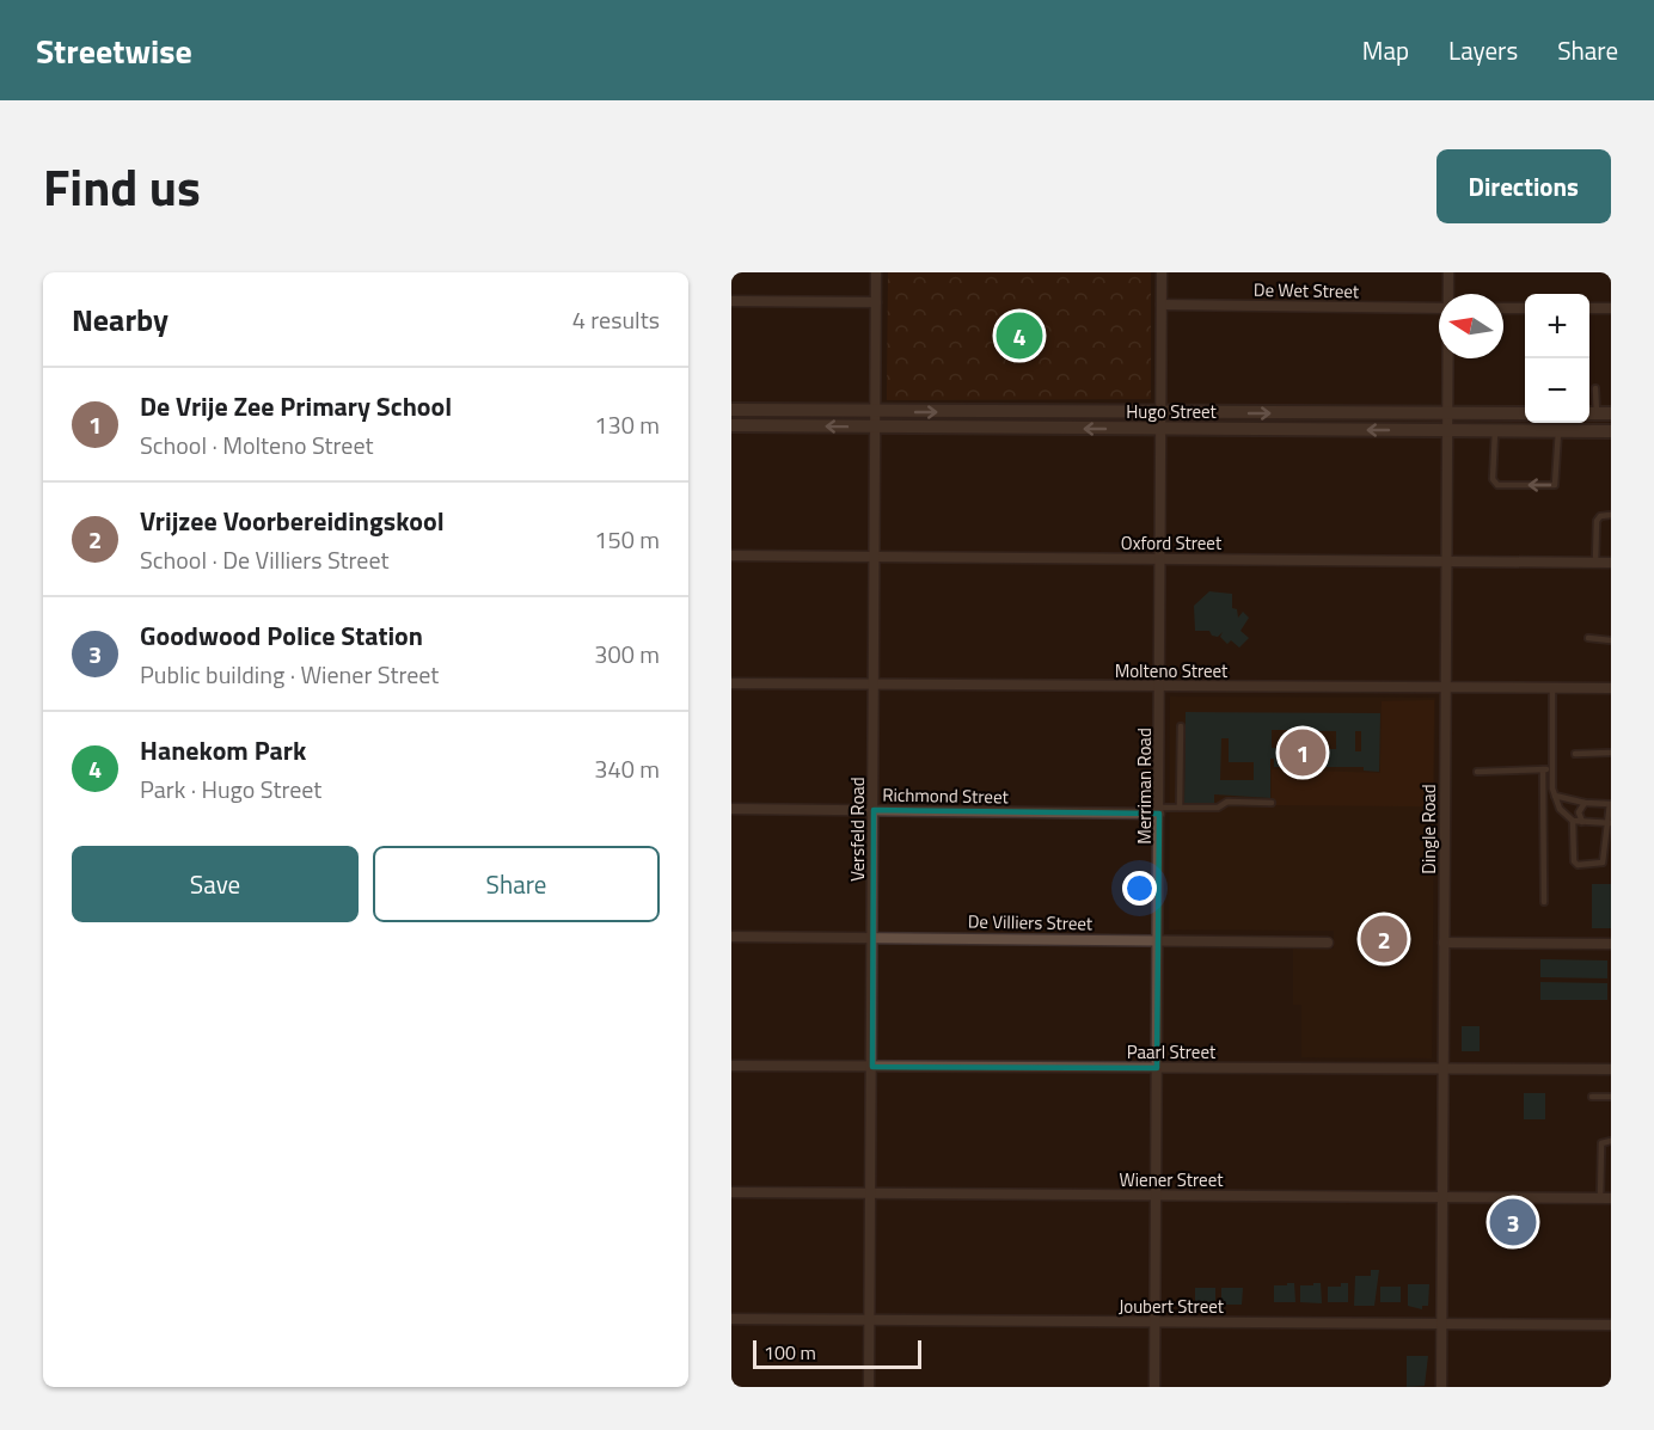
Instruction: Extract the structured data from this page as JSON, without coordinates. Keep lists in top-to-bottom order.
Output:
{
  "streets": {
    "street": [
      "De Wet Street",
      "Hugo Street",
      "Oxford Street",
      "Molteno Street",
      "Merriman Road",
      "Richmond Street",
      "Versfeld Road",
      "Dingle Road",
      "De Villiers Street",
      "Paarl Street",
      "Wiener Street",
      "Joubert Street"
    ]
  },
  "crossings": [
    ["De Wet Street", "Merriman Road"],
    ["Hugo Street", "Merriman Road"],
    ["Hugo Street", "Versfeld Road"],
    ["Hugo Street", "Dingle Road"],
    ["Oxford Street", "Merriman Road"],
    ["Oxford Street", "Versfeld Road"],
    ["Oxford Street", "Dingle Road"],
    ["Molteno Street", "Merriman Road"],
    ["Molteno Street", "Versfeld Road"],
    ["Molteno Street", "Dingle Road"],
    ["Merriman Road", "Richmond Street"],
    ["Merriman Road", "De Villiers Street"],
    ["Merriman Road", "Paarl Street"],
    ["Merriman Road", "Wiener Street"],
    ["Merriman Road", "Joubert Street"],
    ["Richmond Street", "Versfeld Road"],
    ["Versfeld Road", "De Villiers Street"],
    ["Versfeld Road", "Paarl Street"],
    ["Versfeld Road", "Wiener Street"],
    ["Versfeld Road", "Joubert Street"],
    ["Dingle Road", "Paarl Street"],
    ["Dingle Road", "Wiener Street"],
    ["Dingle Road", "Joubert Street"]
  ],
  "scale_bar": "100 m",
  "north": "left",
  "page": {
    "header": "Streetwise",
    "nav": ["Map", "Layers", "Share"],
    "title": "Find us",
    "buttons": [
      "Directions",
      ["Save", "Share"]
    ],
    "heading": ["Nearby", "4 results"],
    "map_buttons": ["+", "−"],
    "pins": [
      "4",
      "1",
      "2",
      "3"
    ],
    "list": [
      {
        "mark": "1",
        "name": "De Vrije Zee Primary School",
        "note": "School · Molteno Street",
        "value": "130 m"
      },
      {
        "mark": "2",
        "name": "Vrijzee Voorbereidingskool",
        "note": "School · De Villiers Street",
        "value": "150 m"
      },
      {
        "mark": "3",
        "name": "Goodwood Police Station",
        "note": "Public building · Wiener Street",
        "value": "300 m"
      },
      {
        "mark": "4",
        "name": "Hanekom Park",
        "note": "Park · Hugo Street",
        "value": "340 m"
      }
    ],
    "scale": "100 m"
  }
}
